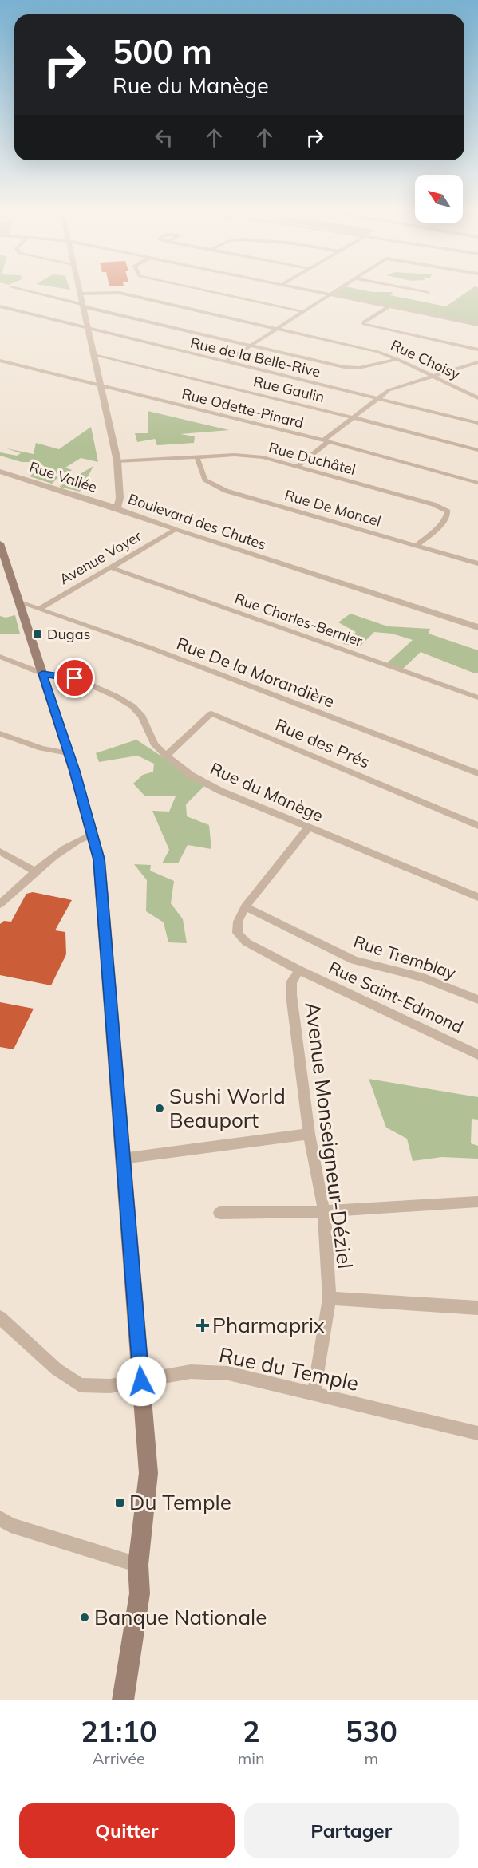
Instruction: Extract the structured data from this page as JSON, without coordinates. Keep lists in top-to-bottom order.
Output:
{
  "streets": {
    "street": [
      "Rue de la Belle-Rive",
      "Rue Choisy",
      "Rue Gaulin",
      "Rue Odette-Pinard",
      "Rue Duchâtel",
      "Rue Vallée",
      "Rue De Moncel",
      "Boulevard des Chutes",
      "Avenue Voyer",
      "Rue Charles-Bernier",
      "Rue De la Morandière",
      "Rue des Prés",
      "Rue du Manège",
      "Rue Tremblay",
      "Rue Saint-Edmond",
      "Avenue Monseigneur-Déziel",
      "Rue du Temple"
    ]
  },
  "crossings": [
    ["Rue de la Belle-Rive", "Boulevard des Chutes"],
    ["Rue Choisy", "Boulevard des Chutes"],
    ["Rue Gaulin", "Boulevard des Chutes"],
    ["Rue Odette-Pinard", "Boulevard des Chutes"],
    ["Rue Duchâtel", "Rue De Moncel"],
    ["Rue Duchâtel", "Boulevard des Chutes"],
    ["Rue Vallée", "Boulevard des Chutes"],
    ["Boulevard des Chutes", "Avenue Voyer"],
    ["Avenue Voyer", "Rue Charles-Bernier"],
    ["Avenue Voyer", "Rue De la Morandière"],
    ["Rue des Prés", "Rue du Manège"],
    ["Rue Saint-Edmond", "Avenue Monseigneur-Déziel"],
    ["Avenue Monseigneur-Déziel", "Rue du Temple"]
  ],
  "places": {
    "transit": ["Dugas", "Du Temple"],
    "other": ["Sushi World Beauport", "Banque Nationale"],
    "health": ["Pharmaprix"]
  },
  "north": "top left",
  "page": {
    "turn": ["500 m", "Rue du Manège"],
    "eta": [
      "21:10",
      "Arrivée",
      "2",
      "min",
      "530",
      "m"
    ],
    "buttons": ["Quitter", "Partager"]
  }
}
